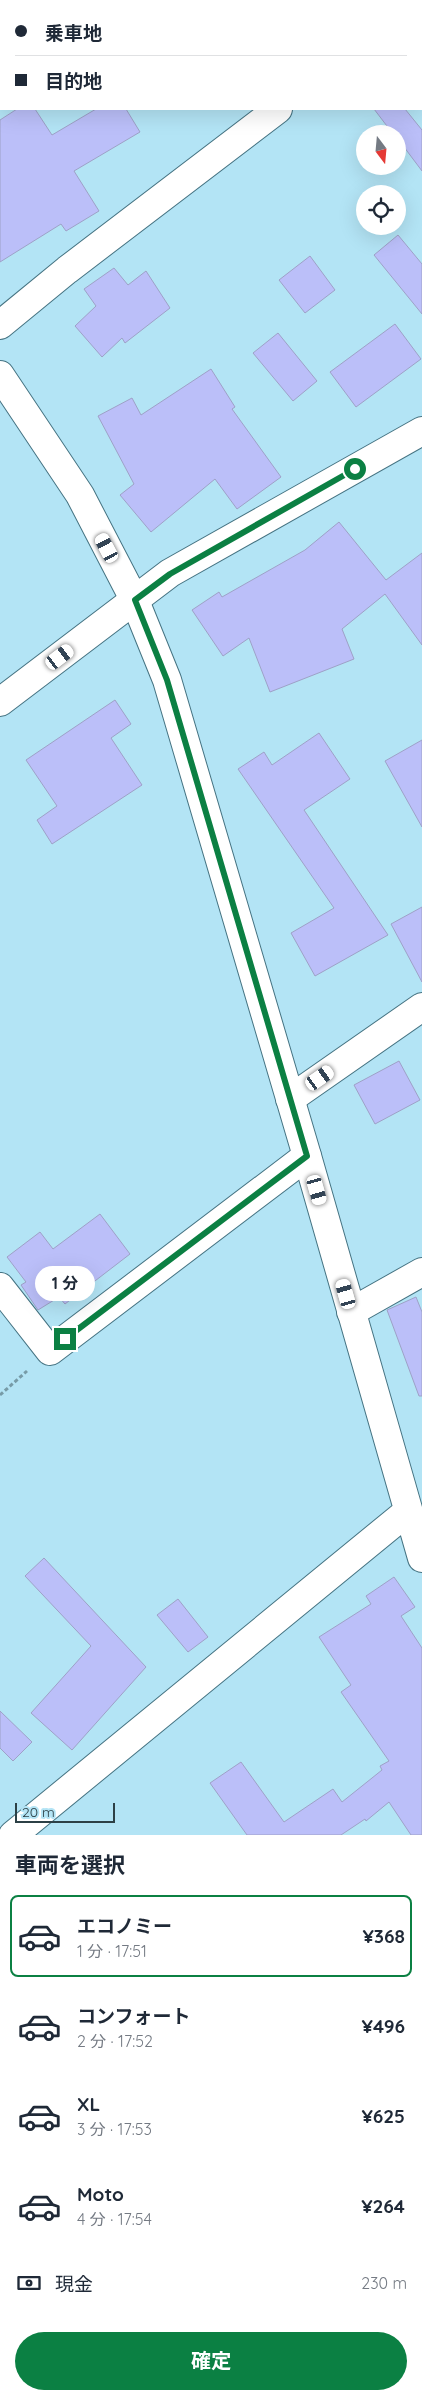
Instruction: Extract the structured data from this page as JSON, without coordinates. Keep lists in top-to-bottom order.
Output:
{
  "scale_bar": "20 m",
  "north": "bottom",
  "page": {
    "banner": ["乗車地", "目的地"],
    "bubble": "1 分",
    "scale": "20 m",
    "heading": "車両を選択",
    "list": [
      {
        "name": "エコノミー",
        "note": "1 分 · 17:51",
        "value": "¥368"
      },
      {
        "name": "コンフォート",
        "note": "2 分 · 17:52",
        "value": "¥496"
      },
      {
        "name": "XL",
        "note": "3 分 · 17:53",
        "value": "¥625"
      },
      {
        "name": "Moto",
        "note": "4 分 · 17:54",
        "value": "¥264"
      }
    ],
    "pay": ["現金", "230 m"],
    "buttons": "確定"
  }
}
